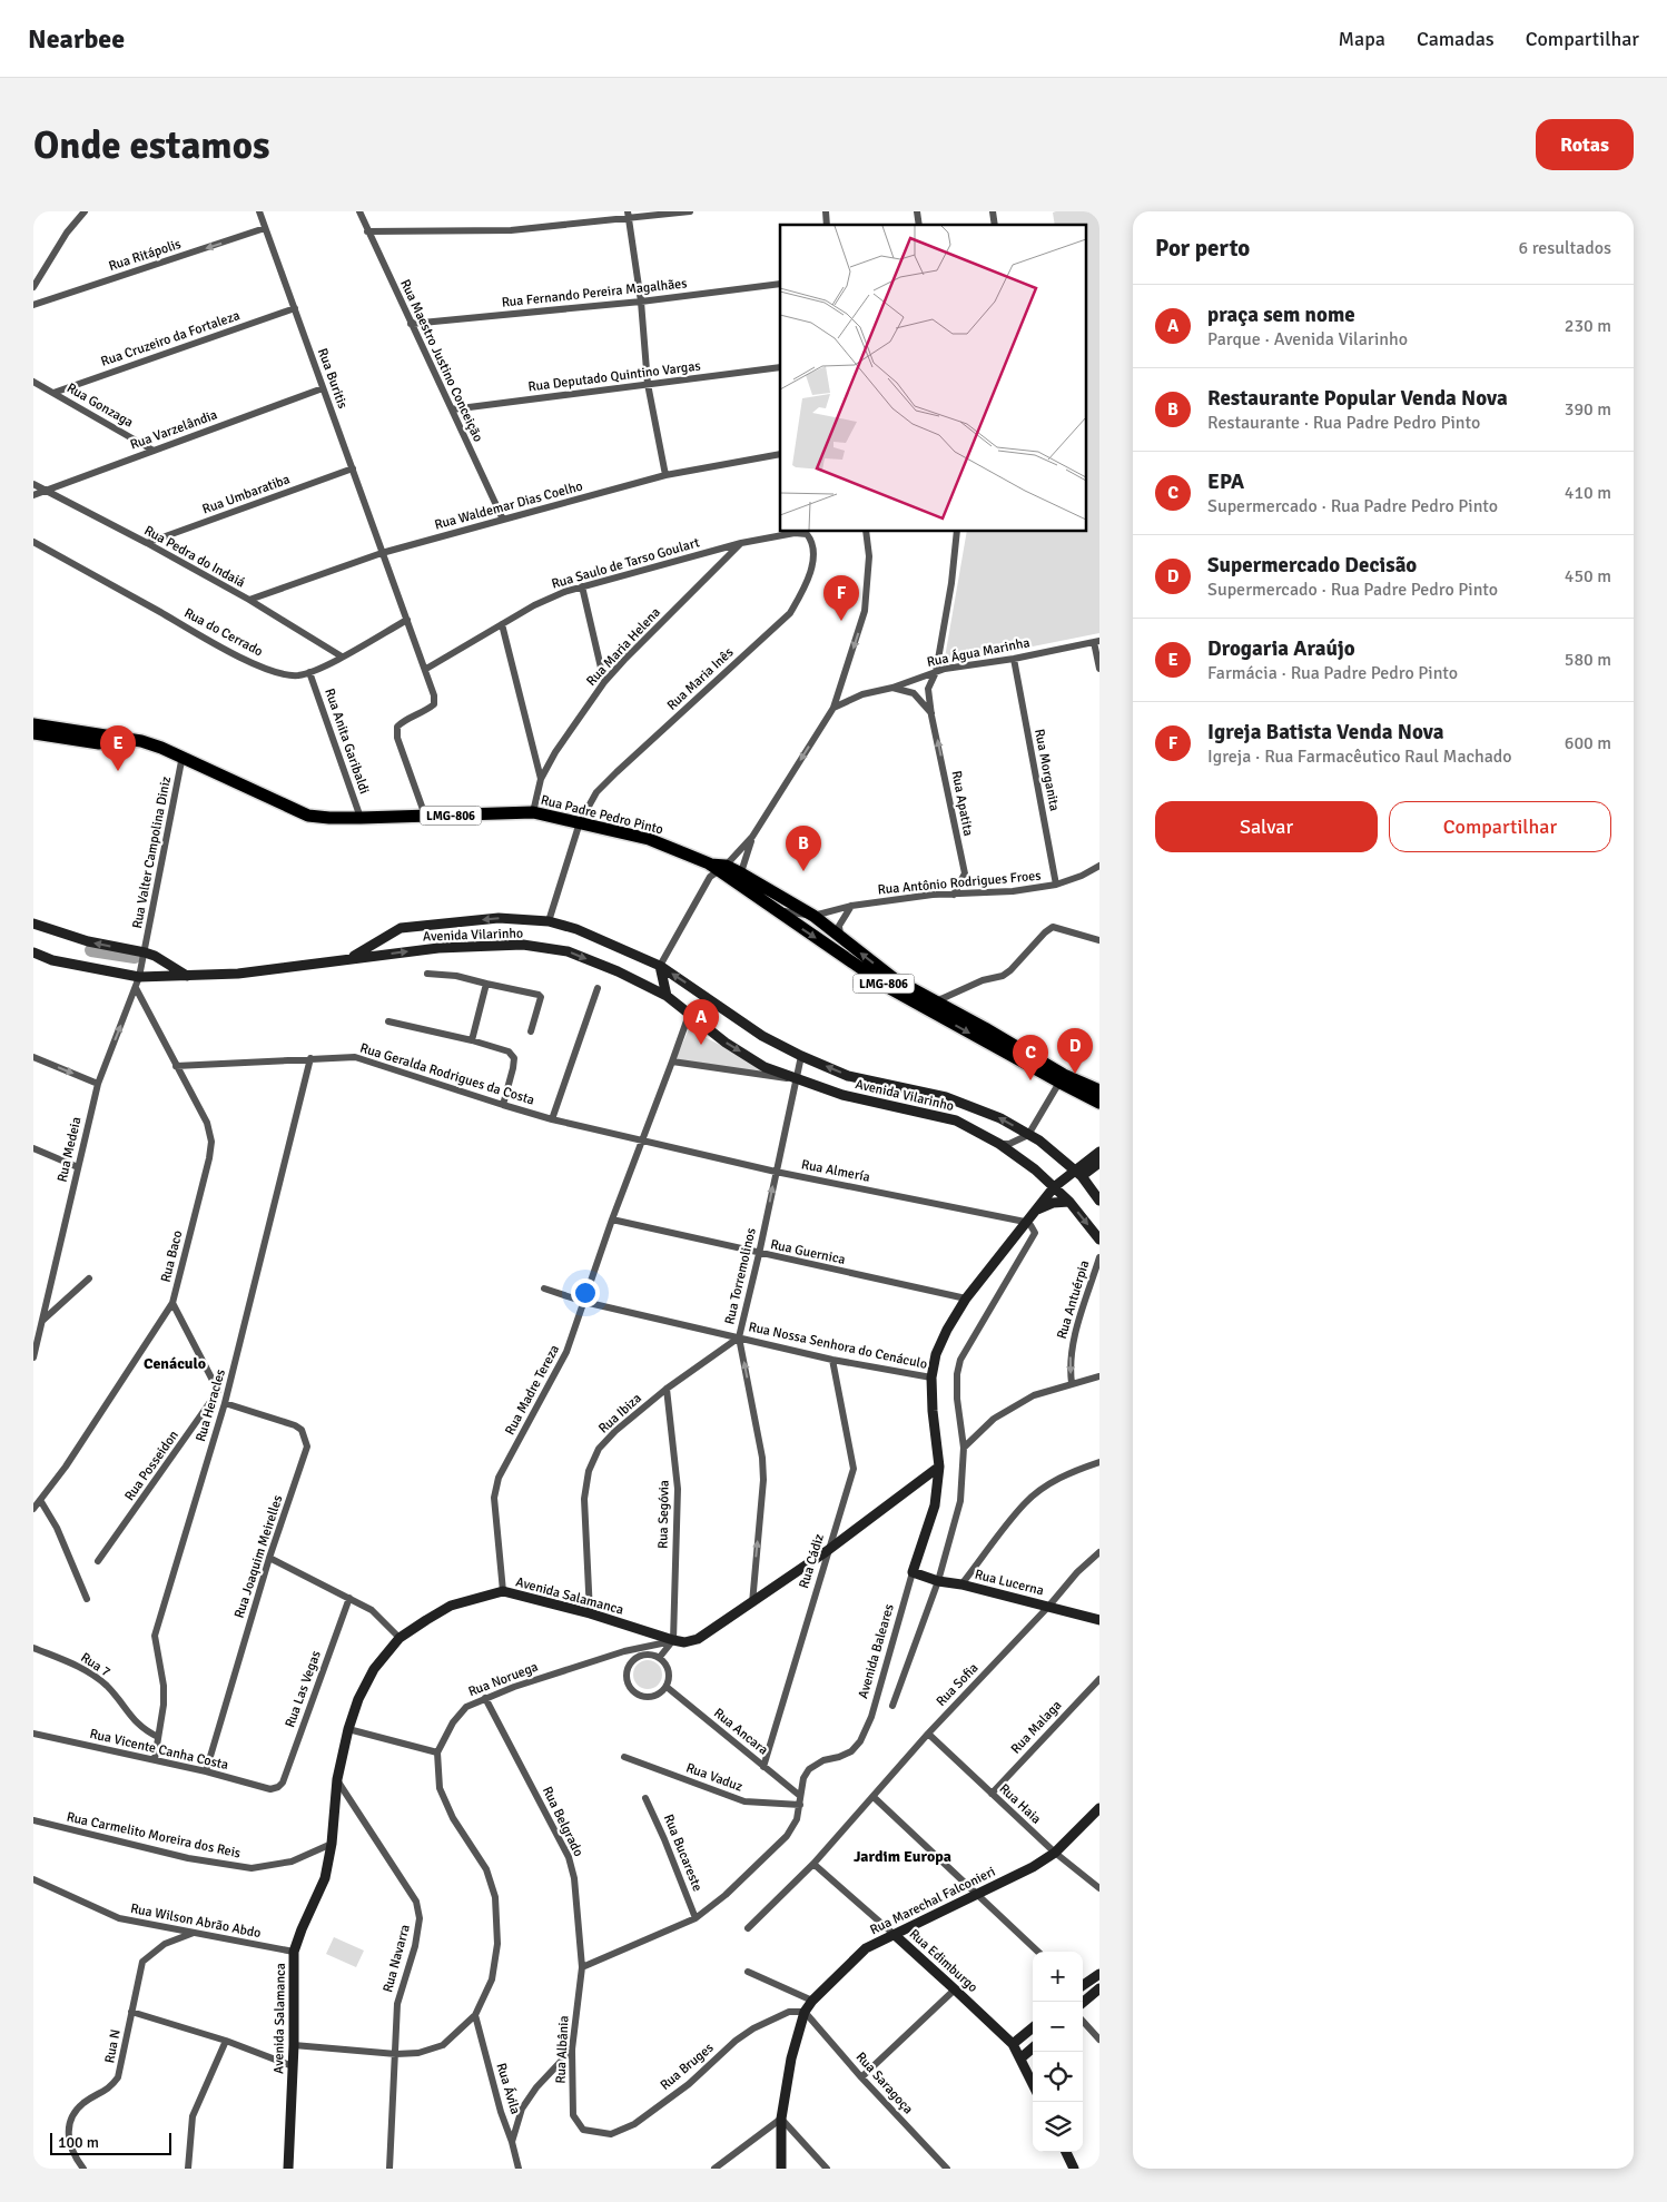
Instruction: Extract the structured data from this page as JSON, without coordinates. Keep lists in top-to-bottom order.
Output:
{
  "streets": {
    "highway": ["Rua Padre Pedro Pinto", "LMG-806"],
    "street": [
      "Rua Ritápolis",
      "Rua Fernando Pereira Magalhães",
      "Rua Cruzeiro da Fortaleza",
      "Rua Maestro Justino Conceição",
      "Rua Deputado Quintino Vargas",
      "Rua Buritis",
      "Rua Gonzaga",
      "Rua Varzelândia",
      "Rua Umbaratiba",
      "Rua Waldemar Dias Coelho",
      "Rua Pedra do Indaiá",
      "Rua Saulo de Tarso Goulart",
      "Rua do Cerrado",
      "Rua Maria Helena",
      "Rua Água Marinha",
      "Rua Maria Inês",
      "Rua Anita Garibaldi",
      "Rua Morganita",
      "Rua Apatita",
      "Rua Valter Campolina Diniz",
      "Rua Antônio Rodrigues Froes",
      "Avenida Vilarinho",
      "Rua Geralda Rodrigues da Costa",
      "Rua Medeia",
      "Rua Almería",
      "Rua Guernica",
      "Rua Baco",
      "Rua Torremolinos",
      "Rua Antuérpia",
      "Rua Nossa Senhora do Cenáculo",
      "Rua Madre Tereza",
      "Rua Heracles",
      "Rua Ibiza",
      "Rua Posseidon",
      "Rua Segóvia",
      "Rua Joaquim Meirelles",
      "Rua Cádiz",
      "Rua Lucerna",
      "Avenida Salamanca",
      "Avenida Baleares",
      "Rua 7",
      "Rua Noruega",
      "Rua Sofia",
      "Rua Las Vegas",
      "Rua Malaga",
      "Rua Ancara",
      "Rua Vicente Canha Costa",
      "Rua Vaduz",
      "Rua Haia",
      "Rua Belgrado",
      "Rua Carmelito Moreira dos Reis",
      "Rua Bucareste",
      "Rua Marechal Falconieri",
      "Rua Wilson Abrão Abdo",
      "Rua Navarra",
      "Rua Edimburgo",
      "Rua N",
      "Rua Albânia",
      "Rua Bruges",
      "Rua Saragoça",
      "Rua Ávila"
    ]
  },
  "crossings": [
    ["Rua Ritápolis", "Rua Buritis"],
    ["Rua Fernando Pereira Magalhães", "Rua Maestro Justino Conceição"],
    ["Rua Cruzeiro da Fortaleza", "Rua Buritis"],
    ["Rua Cruzeiro da Fortaleza", "Rua Gonzaga"],
    ["Rua Maestro Justino Conceição", "Rua Deputado Quintino Vargas"],
    ["Rua Maestro Justino Conceição", "Rua Waldemar Dias Coelho"],
    ["Rua Buritis", "Rua Varzelândia"],
    ["Rua Buritis", "Rua Umbaratiba"],
    ["Rua Buritis", "Rua Waldemar Dias Coelho"],
    ["Rua Buritis", "Rua Saulo de Tarso Goulart"],
    ["Rua Buritis", "Rua do Cerrado"],
    ["Rua Buritis", "Rua Padre Pedro Pinto"],
    ["Rua Gonzaga", "Rua Varzelândia"],
    ["Rua Varzelândia", "Rua Pedra do Indaiá"],
    ["Rua Umbaratiba", "Rua Pedra do Indaiá"],
    ["Rua Waldemar Dias Coelho", "Rua Pedra do Indaiá"],
    ["Rua Pedra do Indaiá", "Rua do Cerrado"],
    ["Rua Saulo de Tarso Goulart", "Rua Maria Helena"],
    ["Rua Saulo de Tarso Goulart", "Rua Maria Inês"],
    ["Rua do Cerrado", "Rua Anita Garibaldi"],
    ["Rua Maria Helena", "Rua Padre Pedro Pinto"],
    ["Rua Água Marinha", "Rua Morganita"],
    ["Rua Água Marinha", "Rua Apatita"],
    ["Rua Maria Inês", "Rua Padre Pedro Pinto"],
    ["Rua Maria Inês", "Avenida Vilarinho"],
    ["Rua Anita Garibaldi", "Rua Padre Pedro Pinto"],
    ["Rua Morganita", "Rua Antônio Rodrigues Froes"],
    ["Rua Apatita", "Rua Antônio Rodrigues Froes"],
    ["Rua Padre Pedro Pinto", "Rua Valter Campolina Diniz"],
    ["Rua Padre Pedro Pinto", "Rua Antônio Rodrigues Froes"],
    ["Rua Valter Campolina Diniz", "Rua Medeia"],
    ["Avenida Vilarinho", "Rua Medeia"],
    ["Avenida Vilarinho", "Rua Torremolinos"],
    ["Avenida Vilarinho", "Rua Madre Tereza"],
    ["Avenida Vilarinho", "Avenida Baleares"],
    ["Rua Geralda Rodrigues da Costa", "Rua Almería"],
    ["Rua Geralda Rodrigues da Costa", "Rua Baco"],
    ["Rua Geralda Rodrigues da Costa", "Rua Madre Tereza"],
    ["Rua Geralda Rodrigues da Costa", "Rua Heracles"],
    ["Rua Medeia", "Rua Baco"],
    ["Rua Almería", "Rua Torremolinos"],
    ["Rua Almería", "Rua Madre Tereza"],
    ["Rua Almería", "Avenida Baleares"],
    ["Rua Guernica", "Rua Torremolinos"],
    ["Rua Guernica", "Rua Madre Tereza"],
    ["Rua Guernica", "Avenida Baleares"],
    ["Rua Torremolinos", "Rua Nossa Senhora do Cenáculo"],
    ["Rua Torremolinos", "Rua Ibiza"],
    ["Rua Torremolinos", "Avenida Salamanca"],
    ["Rua Nossa Senhora do Cenáculo", "Rua Madre Tereza"],
    ["Rua Nossa Senhora do Cenáculo", "Rua Ibiza"],
    ["Rua Nossa Senhora do Cenáculo", "Rua Cádiz"],
    ["Rua Nossa Senhora do Cenáculo", "Avenida Baleares"],
    ["Rua Madre Tereza", "Avenida Salamanca"],
    ["Rua Heracles", "Rua Joaquim Meirelles"],
    ["Rua Heracles", "Rua 7"],
    ["Rua Heracles", "Rua Vicente Canha Costa"],
    ["Rua Ibiza", "Rua Segóvia"],
    ["Rua Ibiza", "Avenida Salamanca"],
    ["Rua Segóvia", "Avenida Salamanca"],
    ["Rua Segóvia", "Rua Noruega"],
    ["Rua Joaquim Meirelles", "Rua Vicente Canha Costa"],
    ["Rua Cádiz", "Avenida Salamanca"],
    ["Rua Cádiz", "Rua Ancara"],
    ["Rua Lucerna", "Avenida Baleares"],
    ["Rua Lucerna", "Rua Sofia"],
    ["Avenida Salamanca", "Avenida Baleares"],
    ["Avenida Salamanca", "Rua Noruega"],
    ["Avenida Salamanca", "Rua Carmelito Moreira dos Reis"],
    ["Avenida Salamanca", "Rua Wilson Abrão Abdo"],
    ["Avenida Salamanca", "Rua Navarra"],
    ["Avenida Baleares", "Rua Ancara"],
    ["Avenida Baleares", "Rua Vaduz"],
    ["Avenida Baleares", "Rua Belgrado"],
    ["Avenida Baleares", "Rua Bucareste"],
    ["Avenida Baleares", "Rua Albânia"],
    ["Rua Noruega", "Rua Belgrado"],
    ["Rua Sofia", "Rua Haia"],
    ["Rua Sofia", "Rua Edimburgo"],
    ["Rua Las Vegas", "Rua Vicente Canha Costa"],
    ["Rua Malaga", "Rua Haia"],
    ["Rua Haia", "Rua Marechal Falconieri"],
    ["Rua Belgrado", "Rua Albânia"],
    ["Rua Marechal Falconieri", "Rua Edimburgo"],
    ["Rua Marechal Falconieri", "Rua Bruges"],
    ["Rua Marechal Falconieri", "Rua Saragoça"],
    ["Rua Wilson Abrão Abdo", "Rua N"],
    ["Rua Albânia", "Rua Bruges"],
    ["Rua Bruges", "Rua Saragoça"]
  ],
  "one_way": [
    "Rua Ritápolis",
    "Rua Apatita",
    "Rua Torremolinos",
    "Rua Antuérpia"
  ],
  "districts": ["Cenáculo", "Jardim Europa"],
  "scale_bar": "100 m",
  "page": {
    "header": "Nearbee",
    "nav": ["Mapa", "Camadas", "Compartilhar"],
    "buttons": [
      "Rotas",
      ["Salvar", "Compartilhar"]
    ],
    "title": "Onde estamos",
    "heading": ["Por perto", "6 resultados"],
    "list": [
      {
        "mark": "A",
        "name": "praça sem nome",
        "note": "Parque · Avenida Vilarinho",
        "value": "230 m"
      },
      {
        "mark": "B",
        "name": "Restaurante Popular Venda Nova",
        "note": "Restaurante · Rua Padre Pedro Pinto",
        "value": "390 m"
      },
      {
        "mark": "C",
        "name": "EPA",
        "note": "Supermercado · Rua Padre Pedro Pinto",
        "value": "410 m"
      },
      {
        "mark": "D",
        "name": "Supermercado Decisão",
        "note": "Supermercado · Rua Padre Pedro Pinto",
        "value": "450 m"
      },
      {
        "mark": "E",
        "name": "Drogaria Araújo",
        "note": "Farmácia · Rua Padre Pedro Pinto",
        "value": "580 m"
      },
      {
        "mark": "F",
        "name": "Igreja Batista Venda Nova",
        "note": "Igreja · Rua Farmacêutico Raul Machado",
        "value": "600 m"
      }
    ],
    "pins": [
      "F",
      "E",
      "B",
      "A",
      "D",
      "C"
    ],
    "map_buttons": ["+", "−"],
    "scale": "100 m"
  }
}
